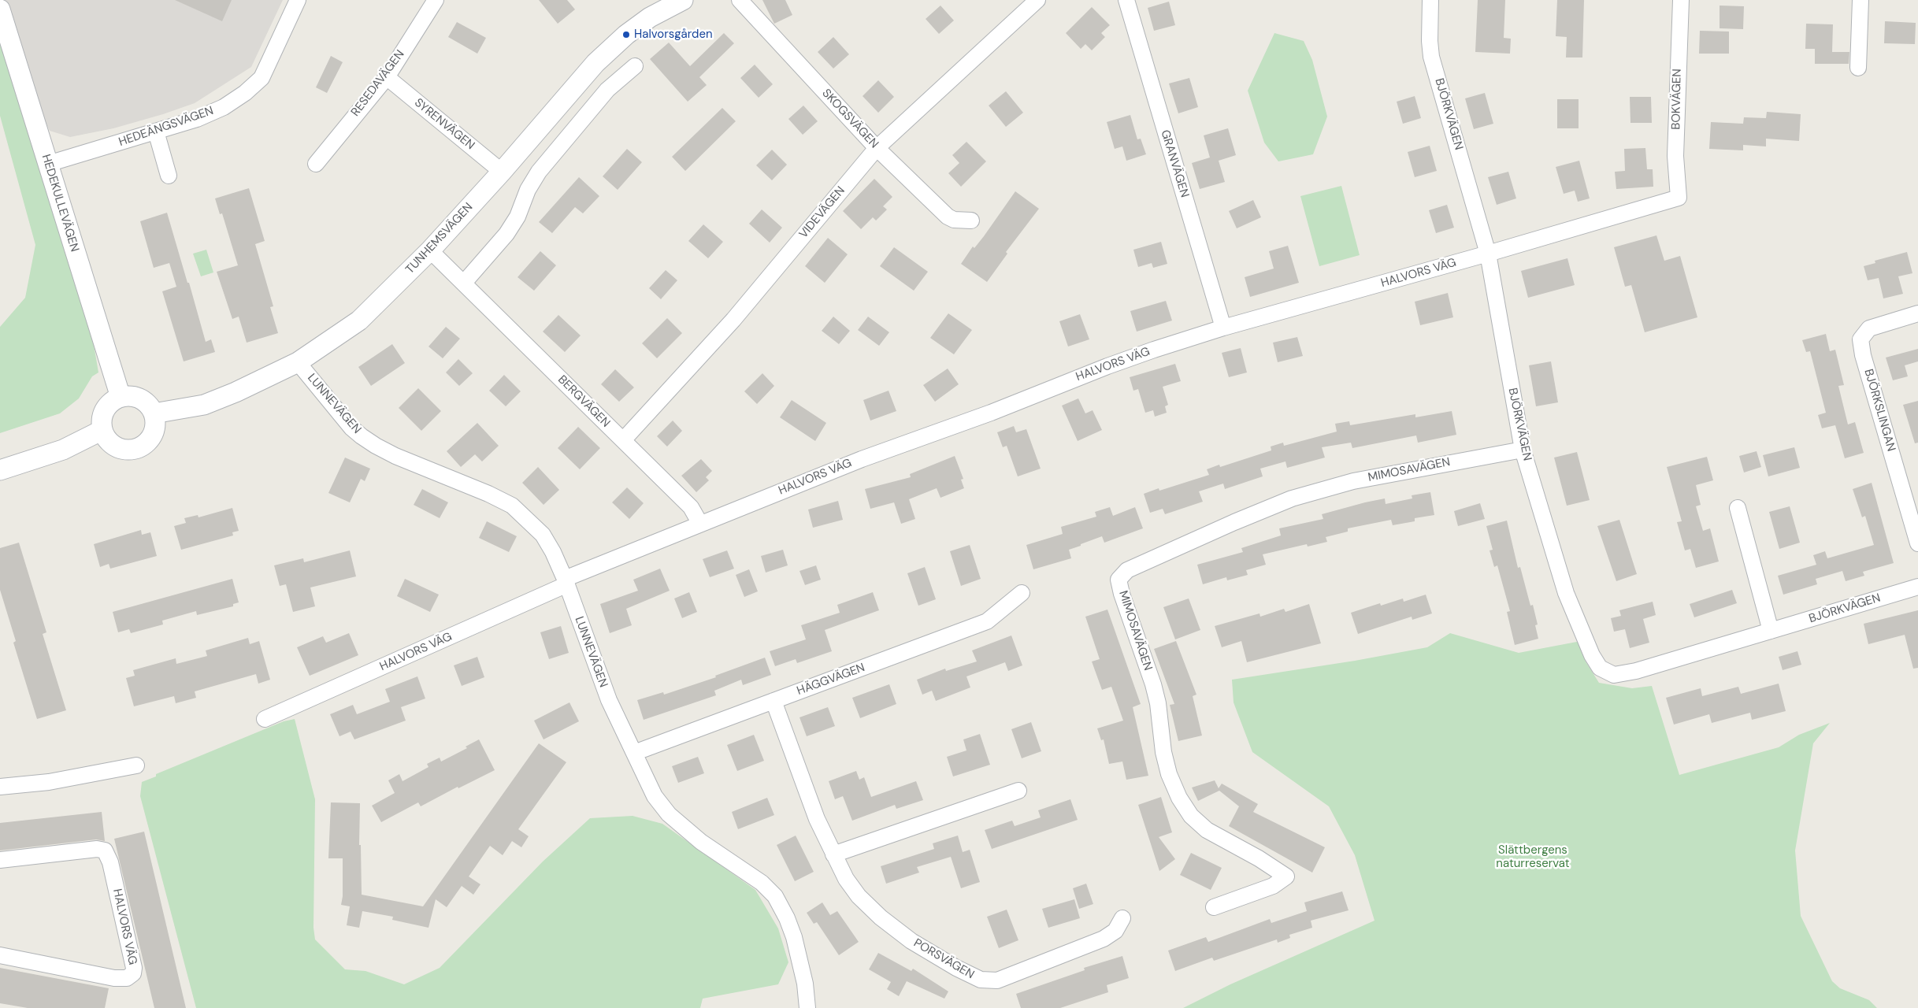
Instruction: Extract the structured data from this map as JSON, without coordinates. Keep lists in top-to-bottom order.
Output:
{
  "streets": {
    "street": [
      "RESEDAVÄGEN",
      "BOKVÄGEN",
      "BJÖRKVÄGEN",
      "SKOGSVÄGEN",
      "SYRENVÄGEN",
      "HEDEÄNGSVÄGEN",
      "GRANVÄGEN",
      "HEDEKULLEVÄGEN",
      "VIDEVÄGEN",
      "TUNHEMSVÄGEN",
      "HALVORS VÄG",
      "BERGVÄGEN",
      "LUNNEVÄGEN",
      "BJÖRKSLINGAN",
      "MIMOSAVÄGEN",
      "HÄGGVÄGEN",
      "PORSVÄGEN"
    ]
  },
  "crossings": [
    ["RESEDAVÄGEN", "SYRENVÄGEN"],
    ["BOKVÄGEN", "HALVORS VÄG"],
    ["BJÖRKVÄGEN", "HALVORS VÄG"],
    ["BJÖRKVÄGEN", "MIMOSAVÄGEN"],
    ["SKOGSVÄGEN", "VIDEVÄGEN"],
    ["SYRENVÄGEN", "TUNHEMSVÄGEN"],
    ["HEDEÄNGSVÄGEN", "HEDEKULLEVÄGEN"],
    ["GRANVÄGEN", "HALVORS VÄG"],
    ["HEDEKULLEVÄGEN", "TUNHEMSVÄGEN"],
    ["VIDEVÄGEN", "BERGVÄGEN"],
    ["TUNHEMSVÄGEN", "BERGVÄGEN"],
    ["TUNHEMSVÄGEN", "LUNNEVÄGEN"],
    ["HALVORS VÄG", "BERGVÄGEN"],
    ["HALVORS VÄG", "LUNNEVÄGEN"],
    ["LUNNEVÄGEN", "HÄGGVÄGEN"],
    ["HÄGGVÄGEN", "PORSVÄGEN"]
  ],
  "parks": ["Slättbergens naturreservat"],
  "places": ["Halvorsgården"]
}
